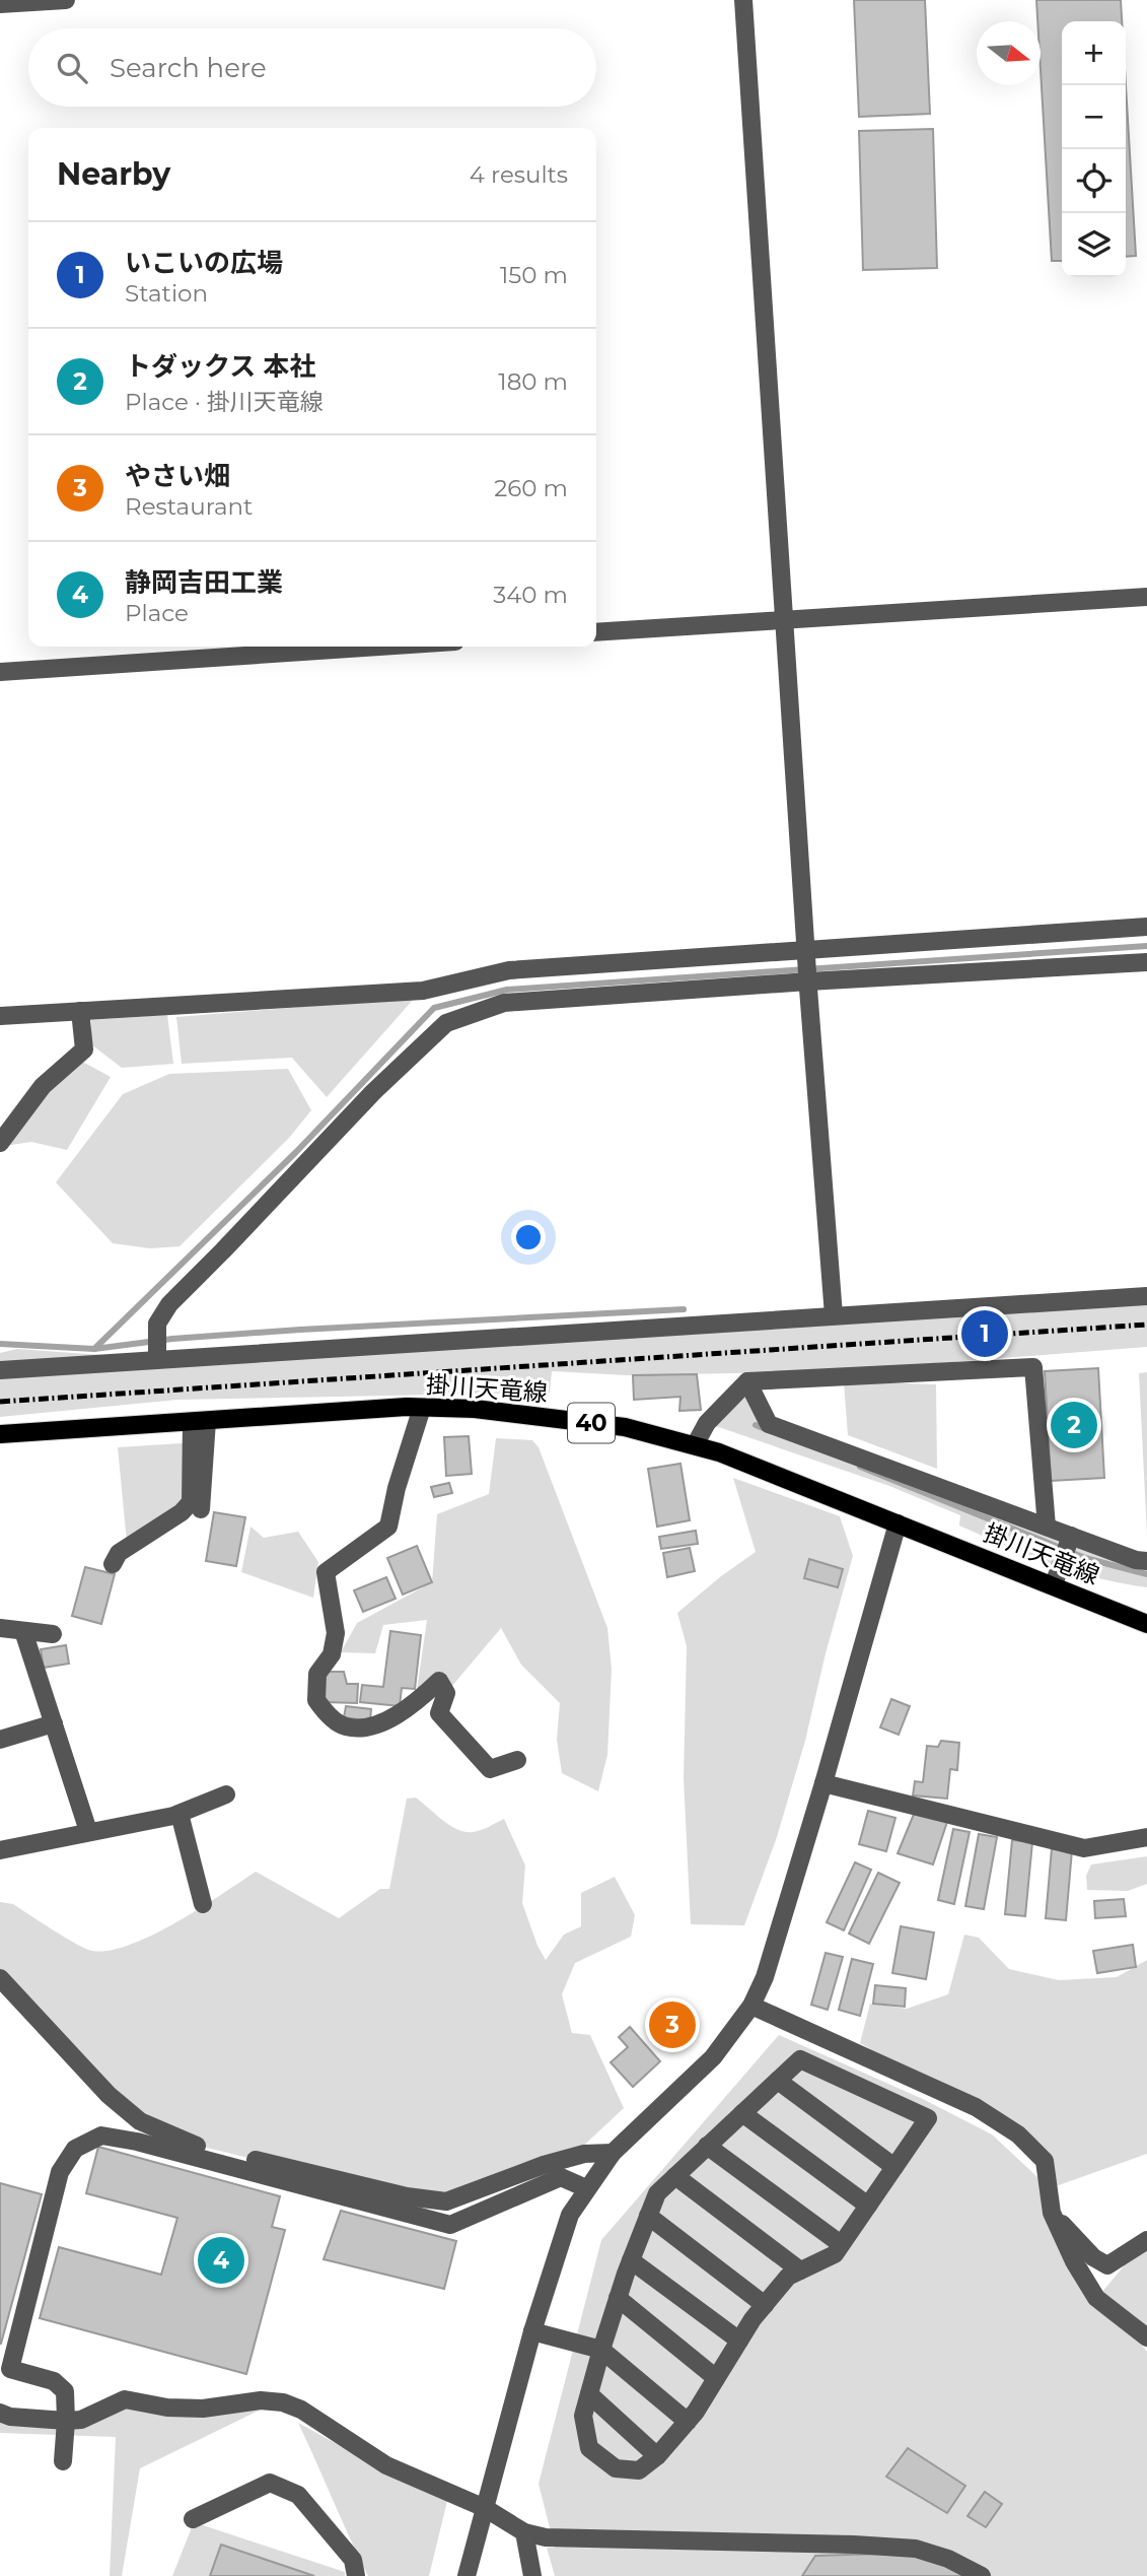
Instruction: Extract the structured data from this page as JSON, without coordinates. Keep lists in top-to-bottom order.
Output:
{
  "streets": {
    "main road": ["掛川天竜線", "40"]
  },
  "north": "right",
  "page": {
    "map_buttons": ["+", "−"],
    "search": "Search here",
    "heading": ["Nearby", "4 results"],
    "list": [
      {
        "mark": "1",
        "name": "いこいの広場",
        "note": "Station",
        "value": "150 m"
      },
      {
        "mark": "2",
        "name": "トダックス 本社",
        "note": "Place · 掛川天竜線",
        "value": "180 m"
      },
      {
        "mark": "3",
        "name": "やさい畑",
        "note": "Restaurant",
        "value": "260 m"
      },
      {
        "mark": "4",
        "name": "静岡吉田工業",
        "note": "Place",
        "value": "340 m"
      }
    ],
    "pins": [
      "1",
      "2",
      "3",
      "4"
    ]
  }
}
